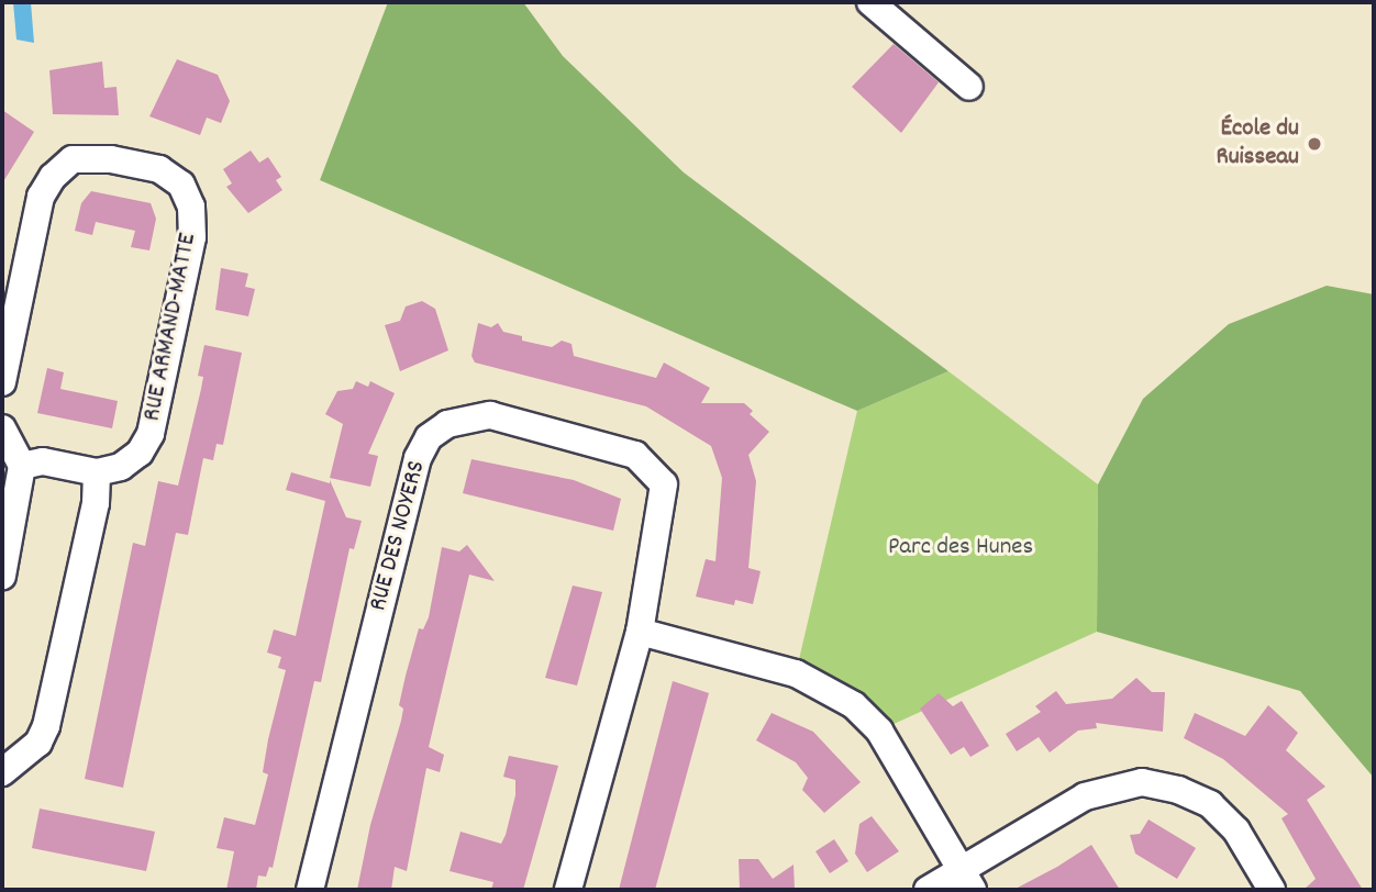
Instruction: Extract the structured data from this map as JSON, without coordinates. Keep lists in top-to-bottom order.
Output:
{
  "streets": {
    "street": ["RUE ARMAND-MATTE", "RUE DES NOYERS"]
  },
  "parks": ["Parc des Hunes"],
  "places": ["École du Ruisseau"]
}
